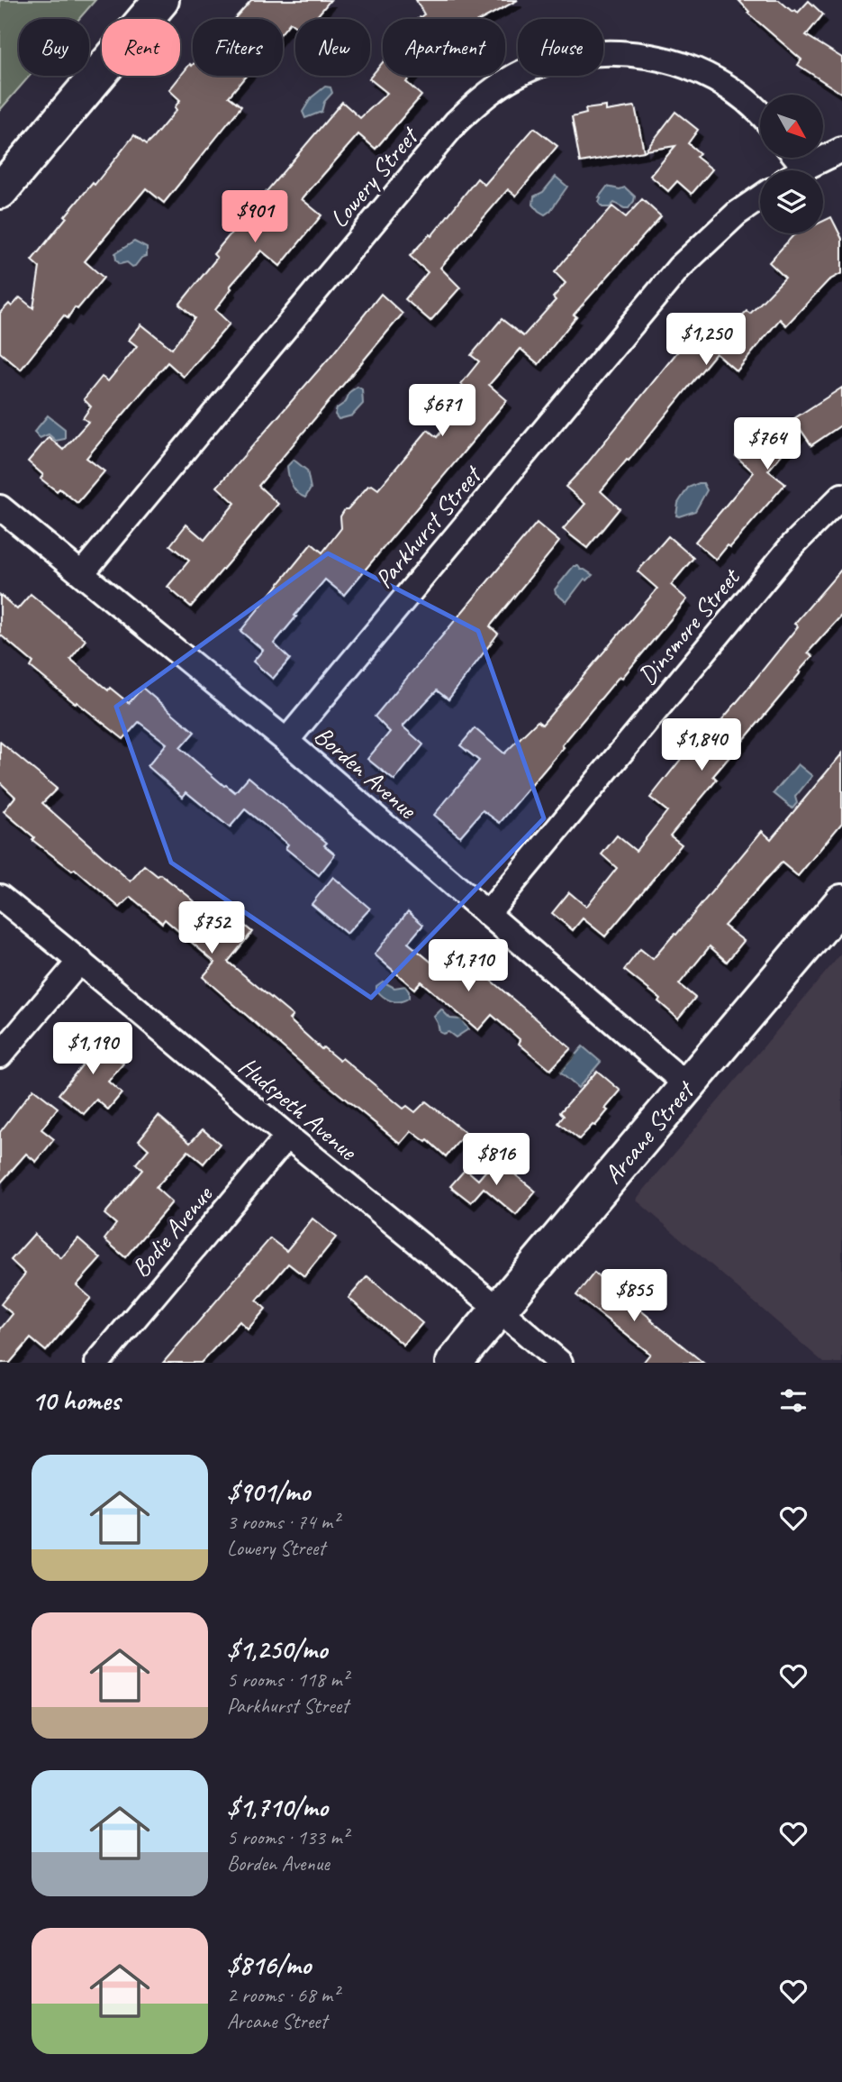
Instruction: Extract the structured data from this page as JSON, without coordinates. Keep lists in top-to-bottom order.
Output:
{
  "streets": {
    "street": [
      "Lowery Street",
      "Parkhurst Street",
      "Dinsmore Street",
      "Borden Avenue",
      "Hudspeth Avenue",
      "Arcane Street",
      "Bodie Avenue"
    ]
  },
  "crossings": [
    ["Lowery Street", "Borden Avenue"],
    ["Parkhurst Street", "Borden Avenue"],
    ["Dinsmore Street", "Borden Avenue"],
    ["Borden Avenue", "Arcane Street"],
    ["Hudspeth Avenue", "Arcane Street"],
    ["Hudspeth Avenue", "Bodie Avenue"]
  ],
  "north": "bottom right",
  "page": {
    "chip": [
      "Buy",
      "Rent",
      "Filters",
      "New",
      "Apartment",
      "House"
    ],
    "price": [
      "$901",
      "$1,250",
      "$671",
      "$764",
      "$1,840",
      "$752",
      "$1,710",
      "$1,190",
      "$816",
      "$855"
    ],
    "heading": "10 homes",
    "list": [
      {
        "name": "$901/mo",
        "note": "3 rooms · 74 m² · Lowery Street"
      },
      {
        "name": "$1,250/mo",
        "note": "5 rooms · 118 m² · Parkhurst Street"
      },
      {
        "name": "$1,710/mo",
        "note": "5 rooms · 133 m² · Borden Avenue"
      },
      {
        "name": "$816/mo",
        "note": "2 rooms · 68 m² · Arcane Street"
      }
    ]
  }
}
